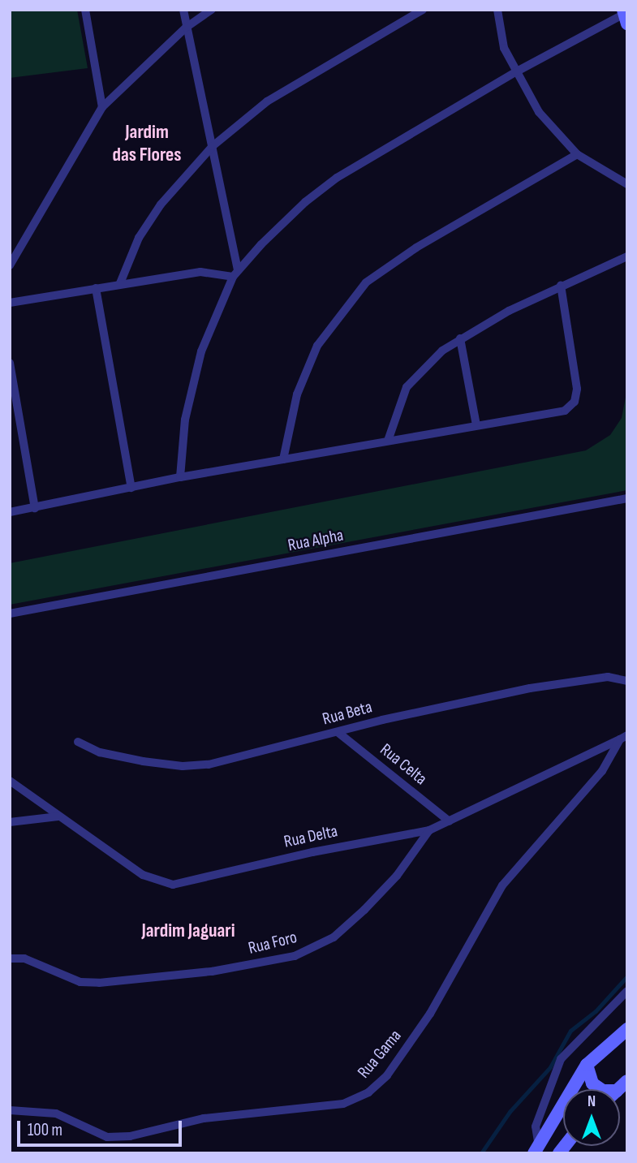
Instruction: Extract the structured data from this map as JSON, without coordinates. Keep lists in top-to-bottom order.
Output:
{
  "streets": {
    "street": [
      "Rua Alpha",
      "Rua Beta",
      "Rua Celta",
      "Rua Delta",
      "Rua Foro",
      "Rua Gama"
    ]
  },
  "crossings": [
    ["Rua Beta", "Rua Celta"],
    ["Rua Celta", "Rua Delta"],
    ["Rua Delta", "Rua Foro"],
    ["Rua Delta", "Rua Gama"]
  ],
  "districts": ["Jardim das Flores", "Jardim Jaguari"],
  "scale_bar": "100 m",
  "north": "top"
}
